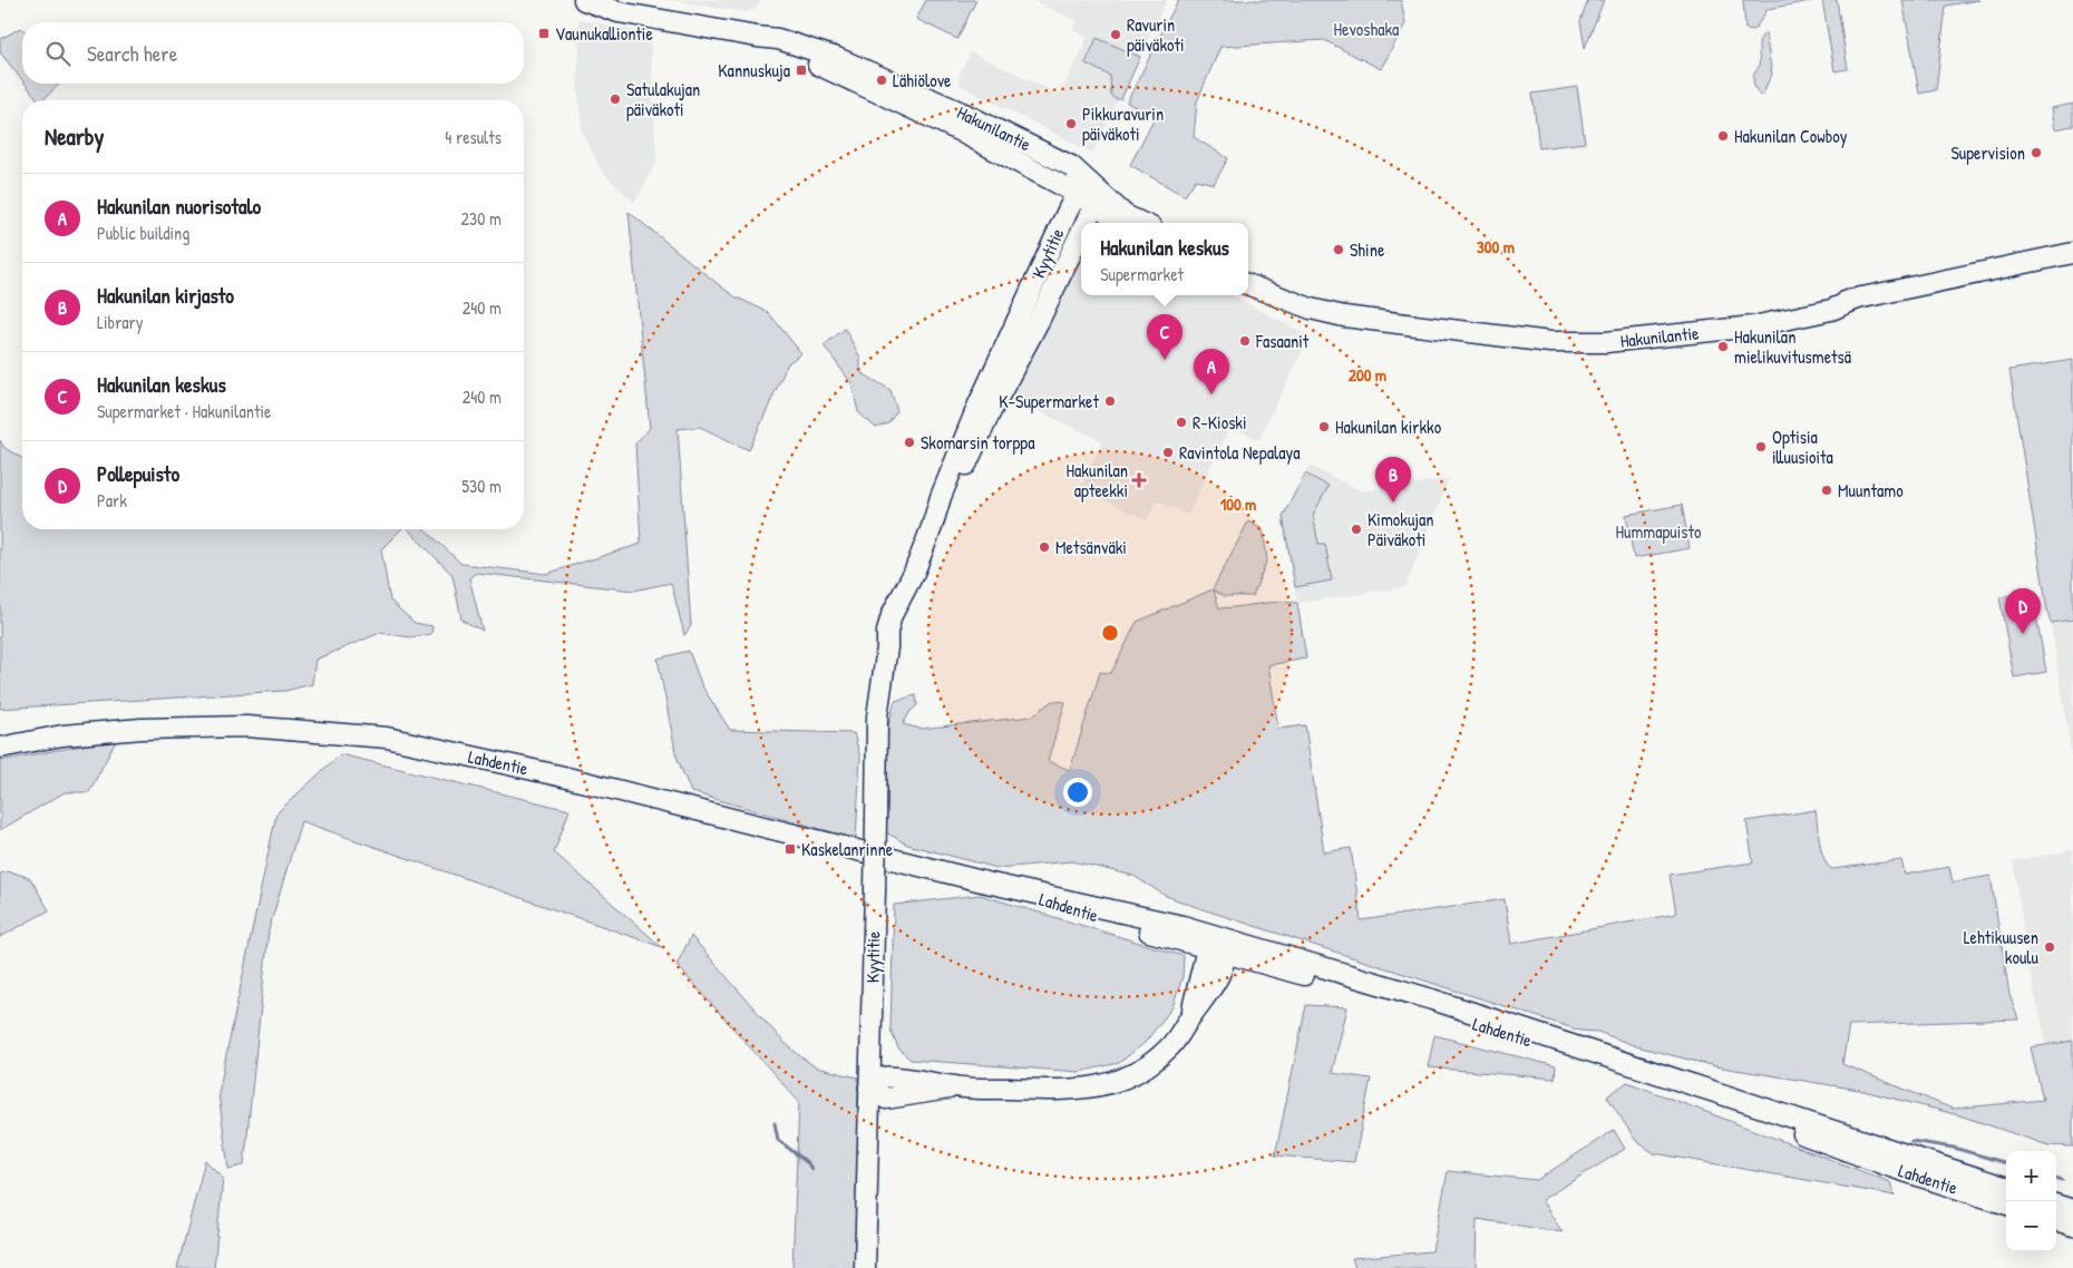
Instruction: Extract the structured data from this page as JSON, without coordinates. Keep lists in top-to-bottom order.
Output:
{
  "streets": {
    "main road": ["Hakunilantie", "Kyytitie", "Lahdentie"]
  },
  "crossings": [
    ["Hakunilantie", "Kyytitie"]
  ],
  "parks": ["Hevoshaka", "Hummapuisto"],
  "places": {
    "transit": ["Vaunukalliontie", "Kannuskuja", "Kaskelanrinne"],
    "other": [
      "Ravurin päiväkoti",
      "Lähiölove",
      "Satulakujan päiväkoti",
      "Pikkuravurin päiväkoti",
      "Hakunilan Cowboy",
      "Supervision",
      "Shine",
      "Fasaanit",
      "Hakunilan mielikuvitusmetsä",
      "K-Supermarket",
      "R-Kioski",
      "Hakunilan kirkko",
      "Skomarsin torppa",
      "Optisia illuusioita",
      "Ravintola Nepalaya",
      "Muuntamo",
      "Kimokujan Päiväkoti",
      "Metsänväki",
      "Lehtikuusen koulu"
    ],
    "health": ["Hakunilan apteekki"]
  },
  "page": {
    "search": "Search here",
    "heading": ["Nearby", "4 results"],
    "list": [
      {
        "mark": "A",
        "name": "Hakunilan nuorisotalo",
        "note": "Public building",
        "value": "230 m"
      },
      {
        "mark": "B",
        "name": "Hakunilan kirjasto",
        "note": "Library",
        "value": "240 m"
      },
      {
        "mark": "C",
        "name": "Hakunilan keskus",
        "note": "Supermarket · Hakunilantie",
        "value": "240 m"
      },
      {
        "mark": "D",
        "name": "Pollepuisto",
        "note": "Park",
        "value": "530 m"
      }
    ],
    "popup": ["Hakunilan keskus", "Supermarket"],
    "pins": [
      "C",
      "A",
      "B",
      "D"
    ],
    "map_buttons": ["+", "−"]
  },
  "rings": ["300 m", "200 m", "100 m"]
}
